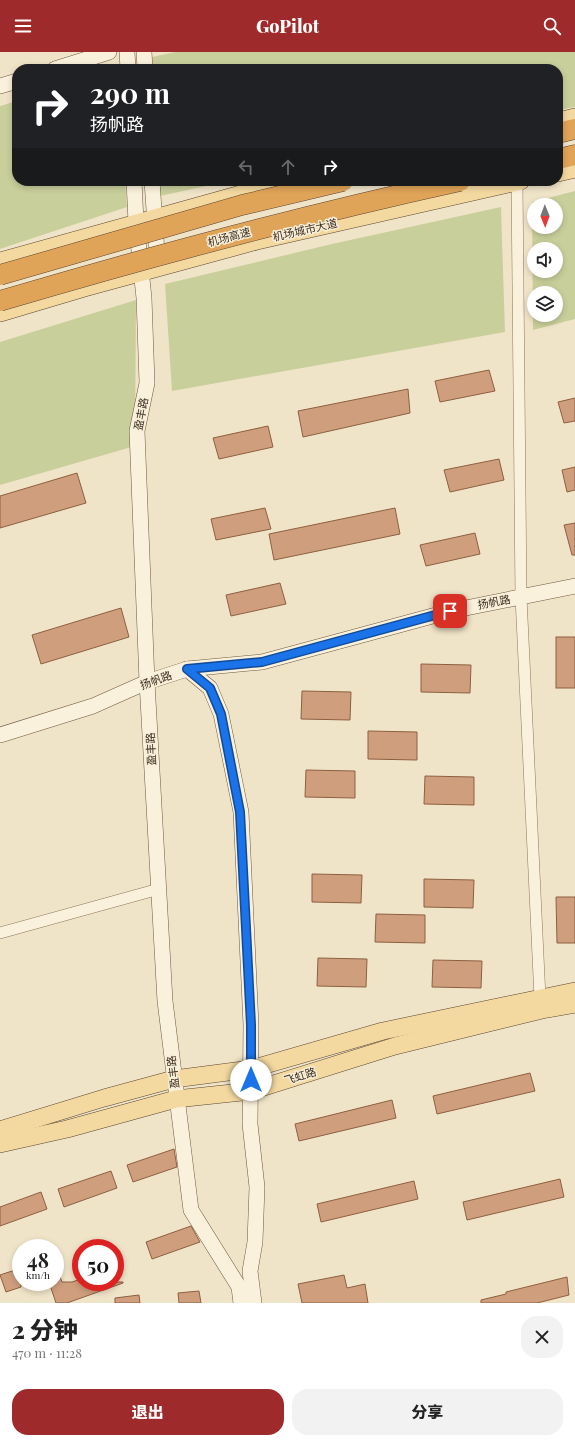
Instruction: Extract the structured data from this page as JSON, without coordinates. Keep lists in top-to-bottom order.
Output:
{
  "streets": {
    "highway": ["机场高速"],
    "main road": [
      "机场城市大道",
      "盈丰路",
      "扬帆路",
      "飞虹路"
    ]
  },
  "crossings": [
    ["机场城市大道", "盈丰路"],
    ["盈丰路", "扬帆路"],
    ["盈丰路", "飞虹路"]
  ],
  "north": "bottom",
  "page": {
    "header": "GoPilot",
    "turn": ["290 m", "扬帆路"],
    "speed": "48 km/h",
    "limit": "50",
    "heading": ["2 分钟", "470 m · 11:28"],
    "buttons": ["退出", "分享"]
  }
}
